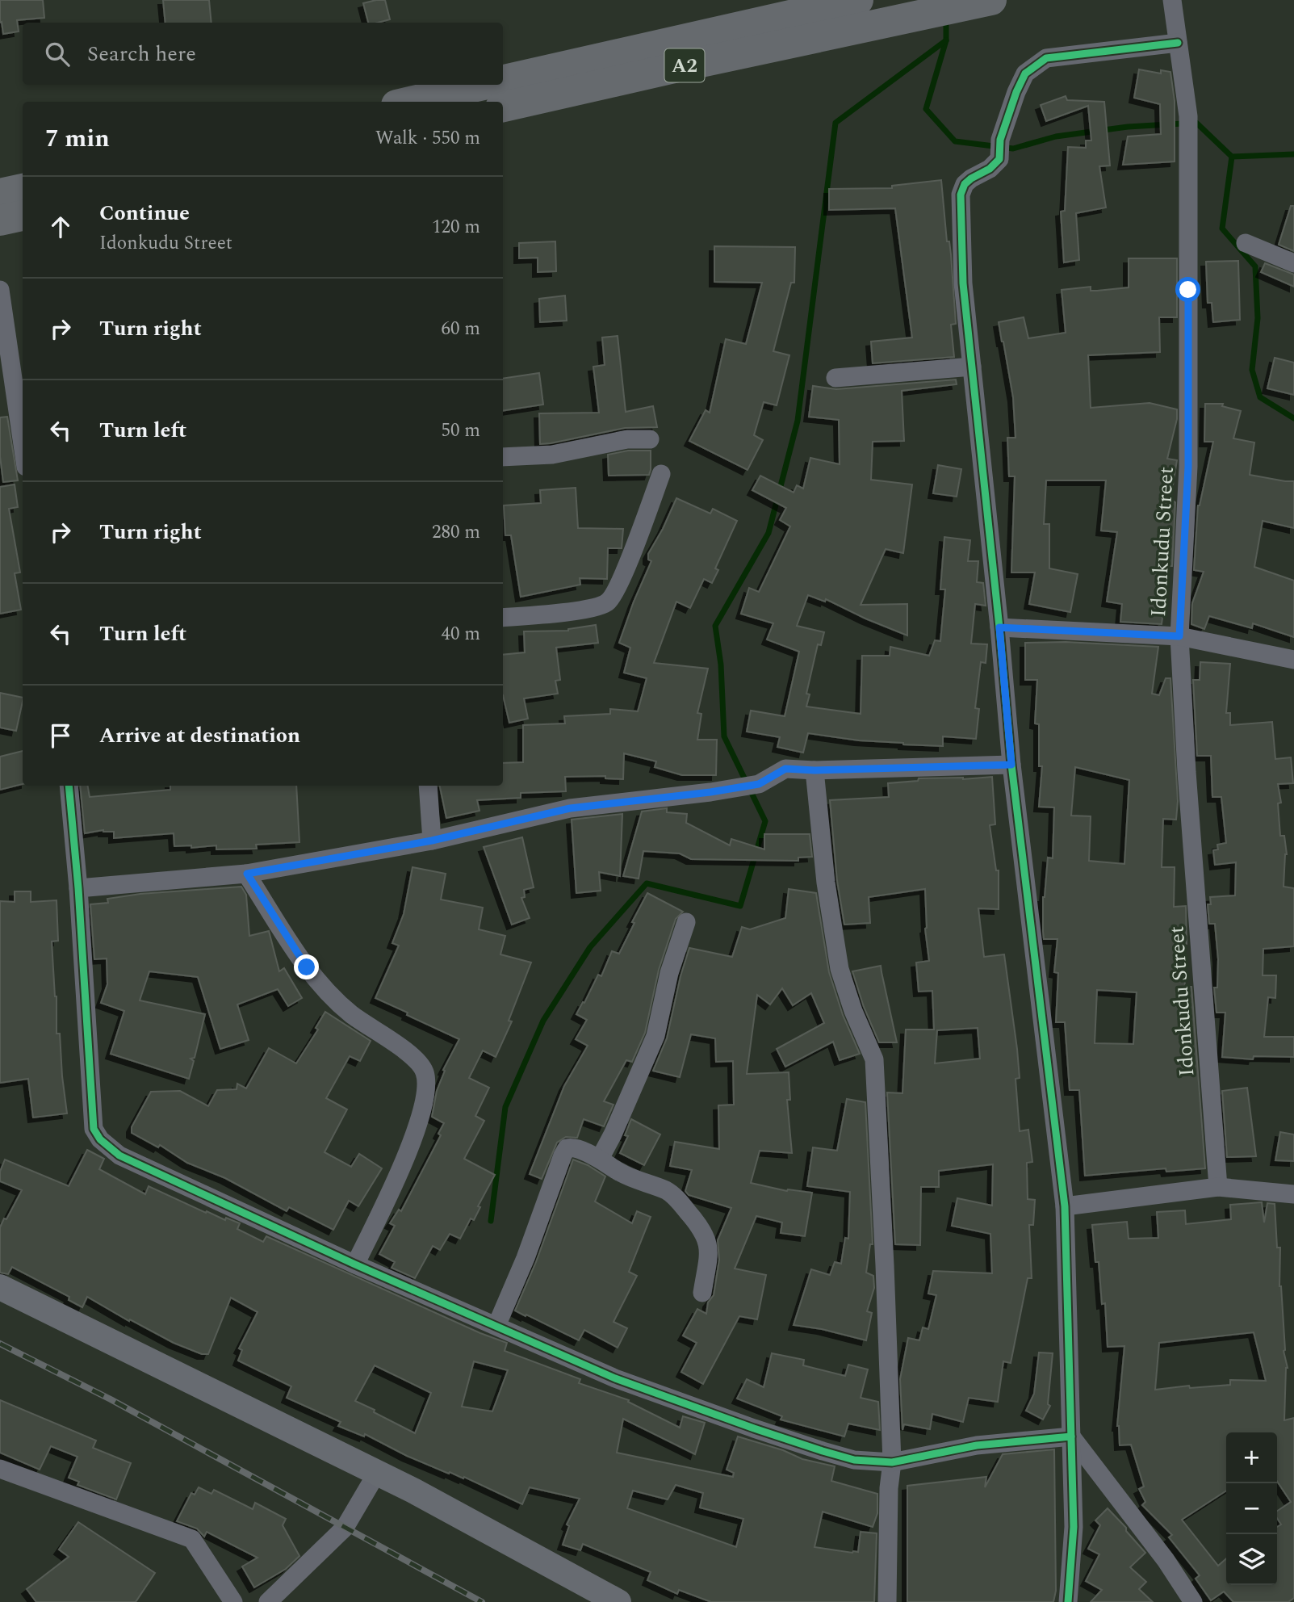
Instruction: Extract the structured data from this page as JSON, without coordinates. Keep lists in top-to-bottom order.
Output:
{
  "streets": {
    "highway": ["A2"],
    "street": ["Idonkudu Street"]
  },
  "page": {
    "search": "Search here",
    "heading": ["7 min", "Walk · 550 m"],
    "list": [
      ["Continue", "Idonkudu Street", "120 m"],
      ["Turn right", "60 m"],
      ["Turn left", "50 m"],
      ["Turn right", "280 m"],
      ["Turn left", "40 m"],
      "Arrive at destination"
    ],
    "map_buttons": ["+", "−"]
  }
}
